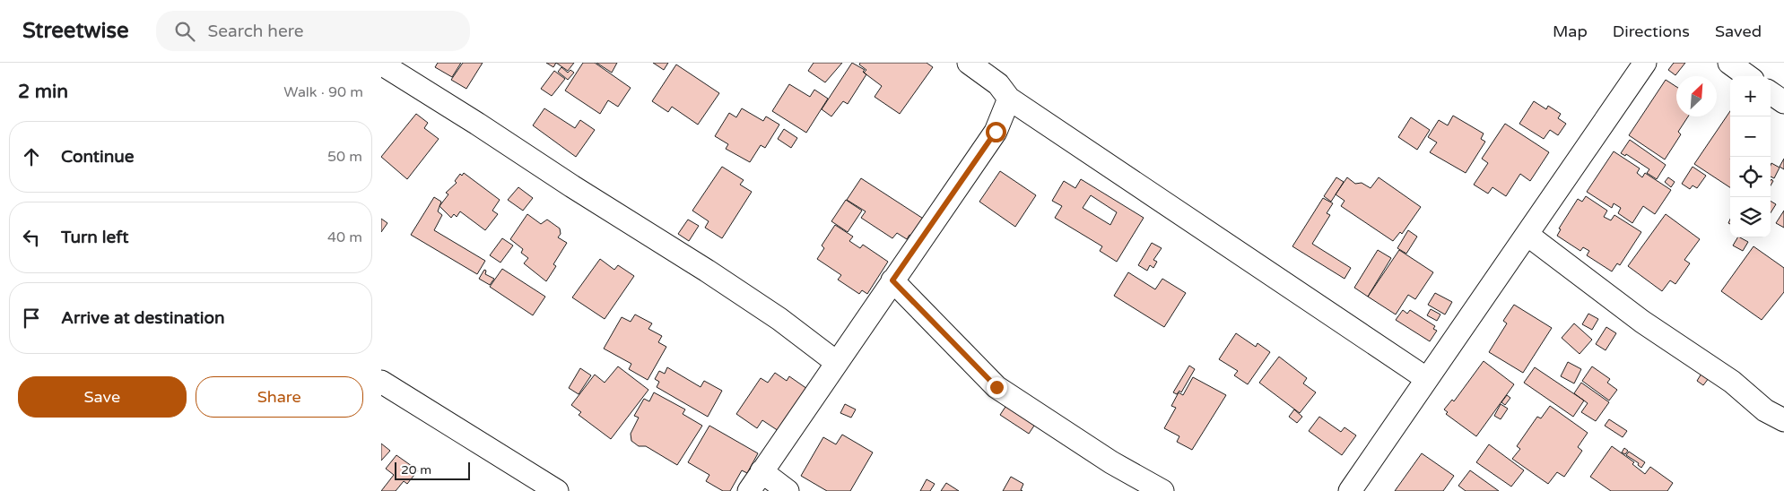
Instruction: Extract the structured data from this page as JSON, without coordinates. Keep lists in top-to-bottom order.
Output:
{
  "scale_bar": "20 m",
  "north": "top right",
  "page": {
    "header": "Streetwise",
    "search": "Search here",
    "nav": ["Map", "Directions", "Saved"],
    "heading": ["2 min", "Walk · 90 m"],
    "map_buttons": ["+", "−"],
    "list": [
      ["Continue", "50 m"],
      ["Turn left", "40 m"],
      "Arrive at destination"
    ],
    "buttons": ["Save", "Share"],
    "scale": "20 m"
  }
}
